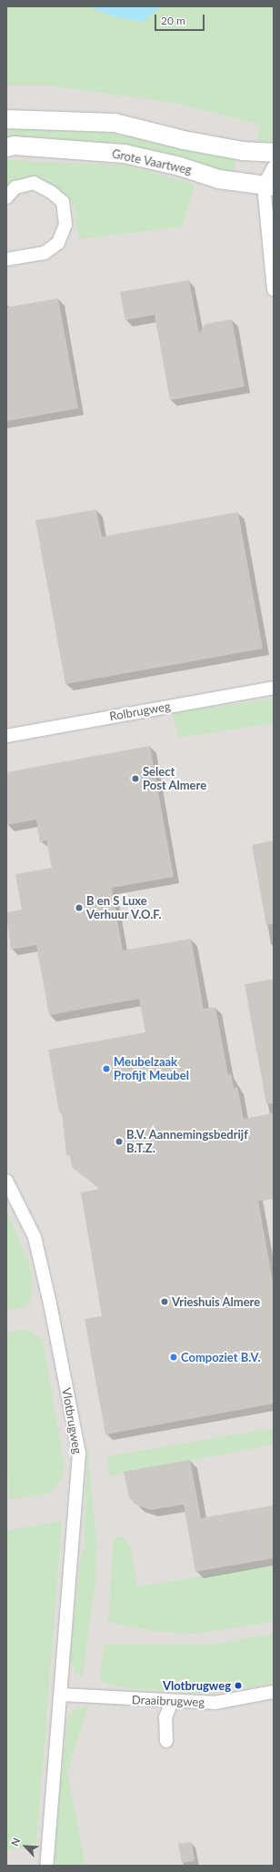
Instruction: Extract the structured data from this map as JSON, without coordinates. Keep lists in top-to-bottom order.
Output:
{
  "streets": {
    "main road": ["Grote Vaartweg"],
    "street": ["Rolbrugweg", "Vlotbrugweg", "Draaibrugweg"]
  },
  "crossings": [
    ["Vlotbrugweg", "Draaibrugweg"]
  ],
  "places": [
    "Select Post Almere",
    "B en S Luxe Verhuur V.O.F.",
    "Meubelzaak Profijt Meubel",
    "B.V. Aannemingsbedrijf B.T.Z.",
    "Vrieshuis Almere",
    "Compoziet B.V.",
    "Vlotbrugweg"
  ],
  "scale_bar": "20 m",
  "north": "top left"
}
